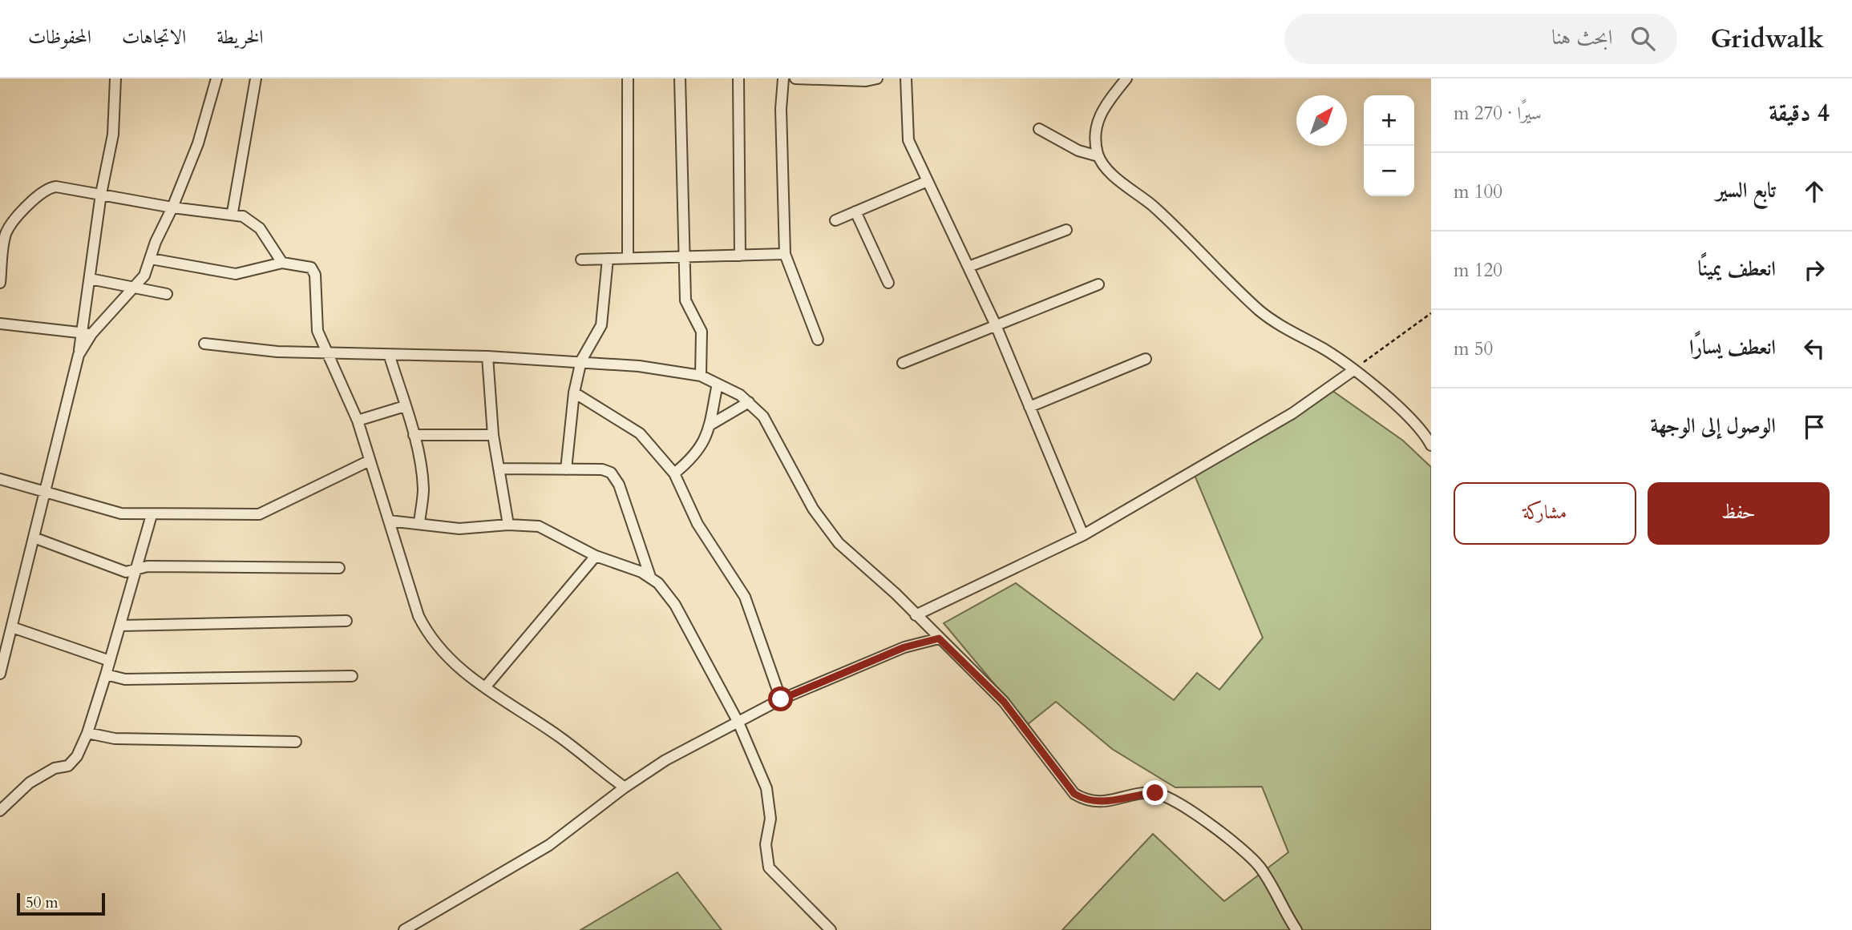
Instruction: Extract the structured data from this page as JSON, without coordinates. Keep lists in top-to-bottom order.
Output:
{
  "scale_bar": "50 m",
  "north": "top right",
  "page": {
    "header": "Gridwalk",
    "search": "ابحث هنا",
    "nav": ["الخريطة", "الاتجاهات", "المحفوظات"],
    "heading": ["4 دقيقة", "سيرًا · 270 m"],
    "map_buttons": ["+", "−"],
    "list": [
      ["تابع السير", "100 m"],
      ["انعطف يمينًا", "120 m"],
      ["انعطف يسارًا", "50 m"],
      "الوصول إلى الوجهة"
    ],
    "buttons": ["حفظ", "مشاركة"],
    "scale": "50 m"
  }
}
